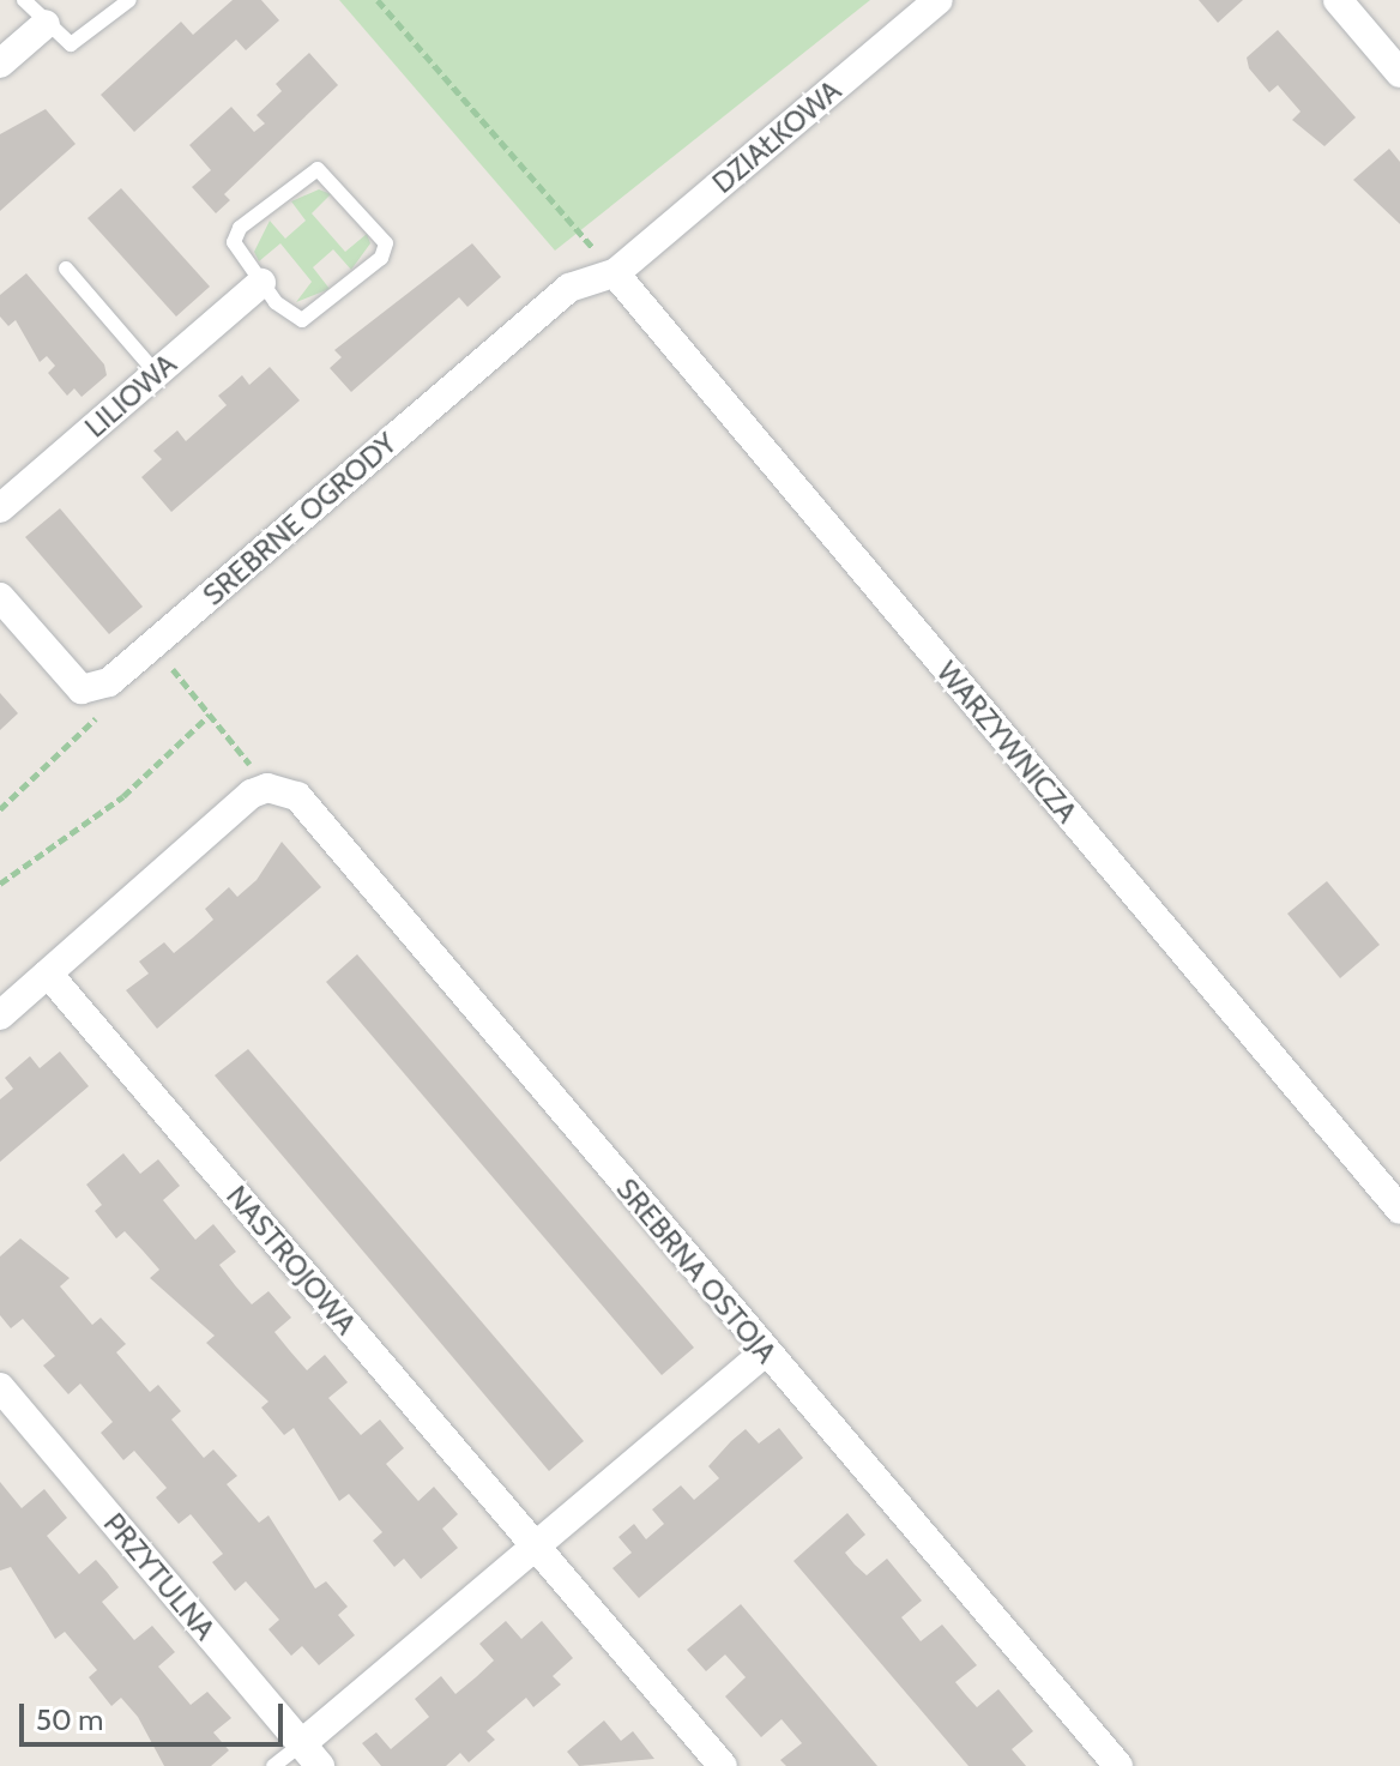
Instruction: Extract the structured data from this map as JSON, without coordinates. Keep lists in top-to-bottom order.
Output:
{
  "streets": {
    "street": [
      "DZIAŁKOWA",
      "LILIOWA",
      "SREBRNE OGRODY",
      "WARZYWNICZA",
      "NASTROJOWA",
      "SREBRNA OSTOJA",
      "PRZYTULNA"
    ]
  },
  "crossings": [
    ["DZIAŁKOWA", "SREBRNE OGRODY"],
    ["DZIAŁKOWA", "WARZYWNICZA"],
    ["SREBRNE OGRODY", "WARZYWNICZA"]
  ],
  "scale_bar": "50 m"
}
